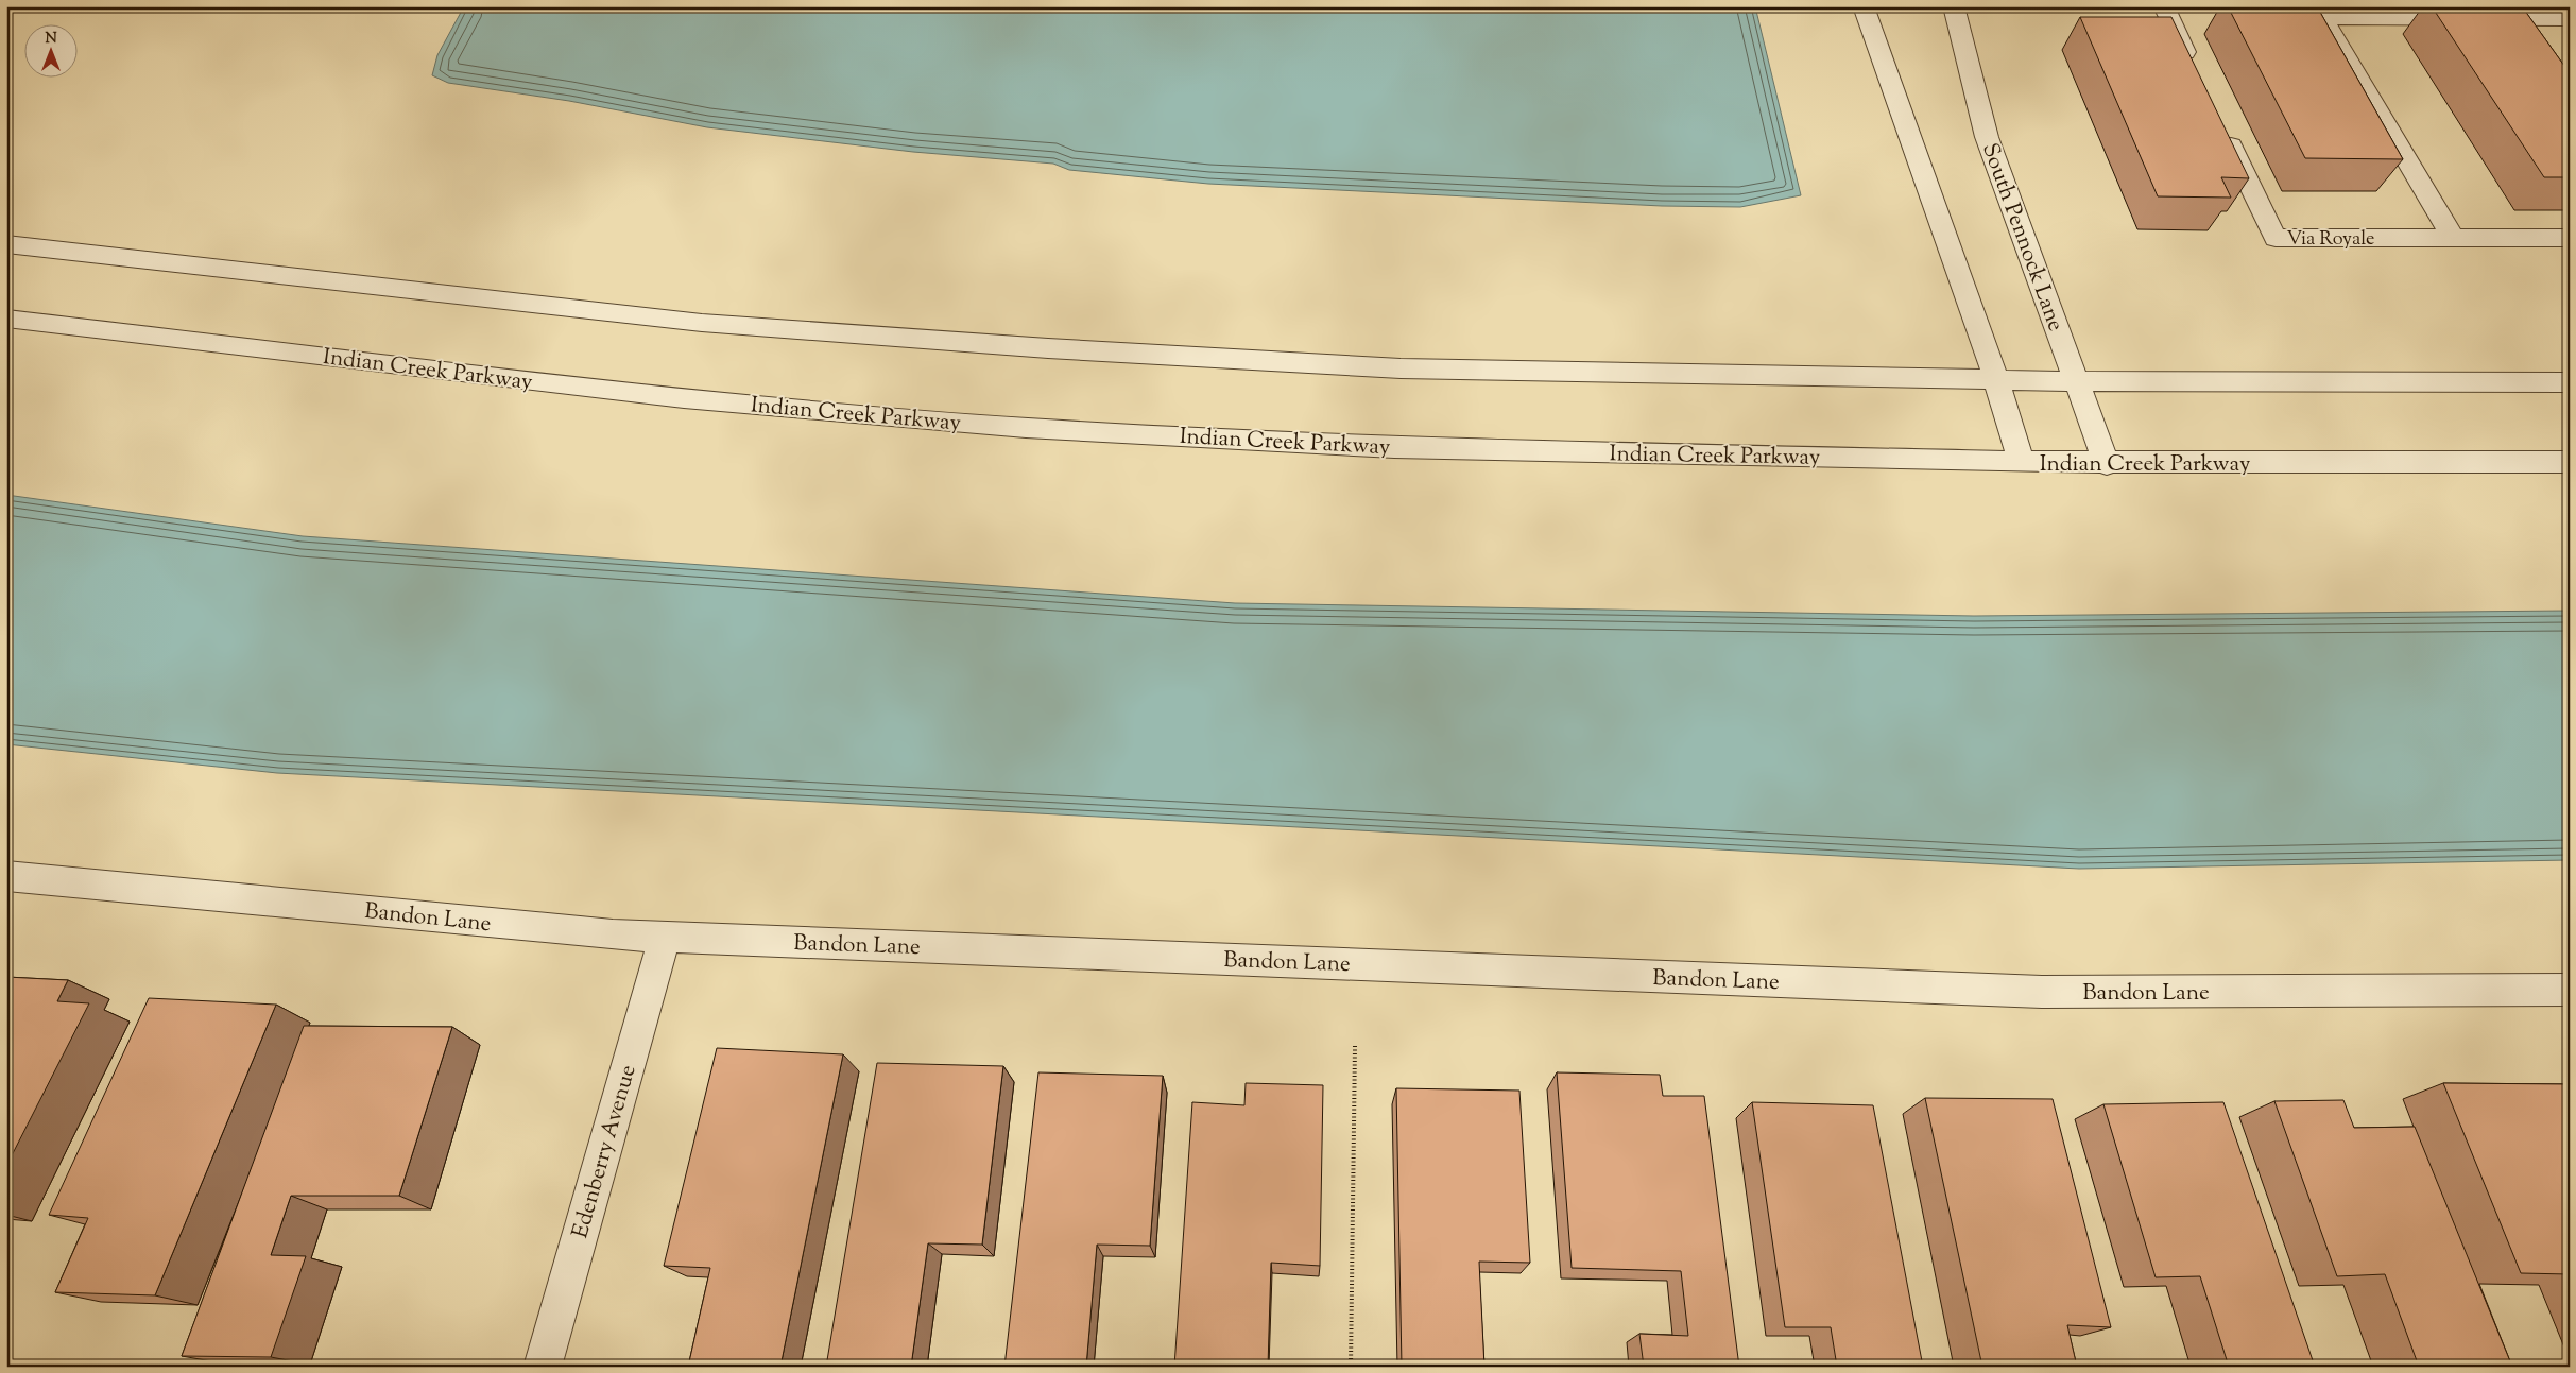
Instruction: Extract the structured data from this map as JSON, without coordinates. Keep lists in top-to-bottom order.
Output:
{
  "streets": {
    "street": [
      "South Pennock Lane",
      "Via Royale",
      "Indian Creek Parkway",
      "Bandon Lane",
      "Edenberry Avenue"
    ]
  },
  "crossings": [
    ["South Pennock Lane", "Indian Creek Parkway"],
    ["Bandon Lane", "Edenberry Avenue"]
  ],
  "north": "top"
}
